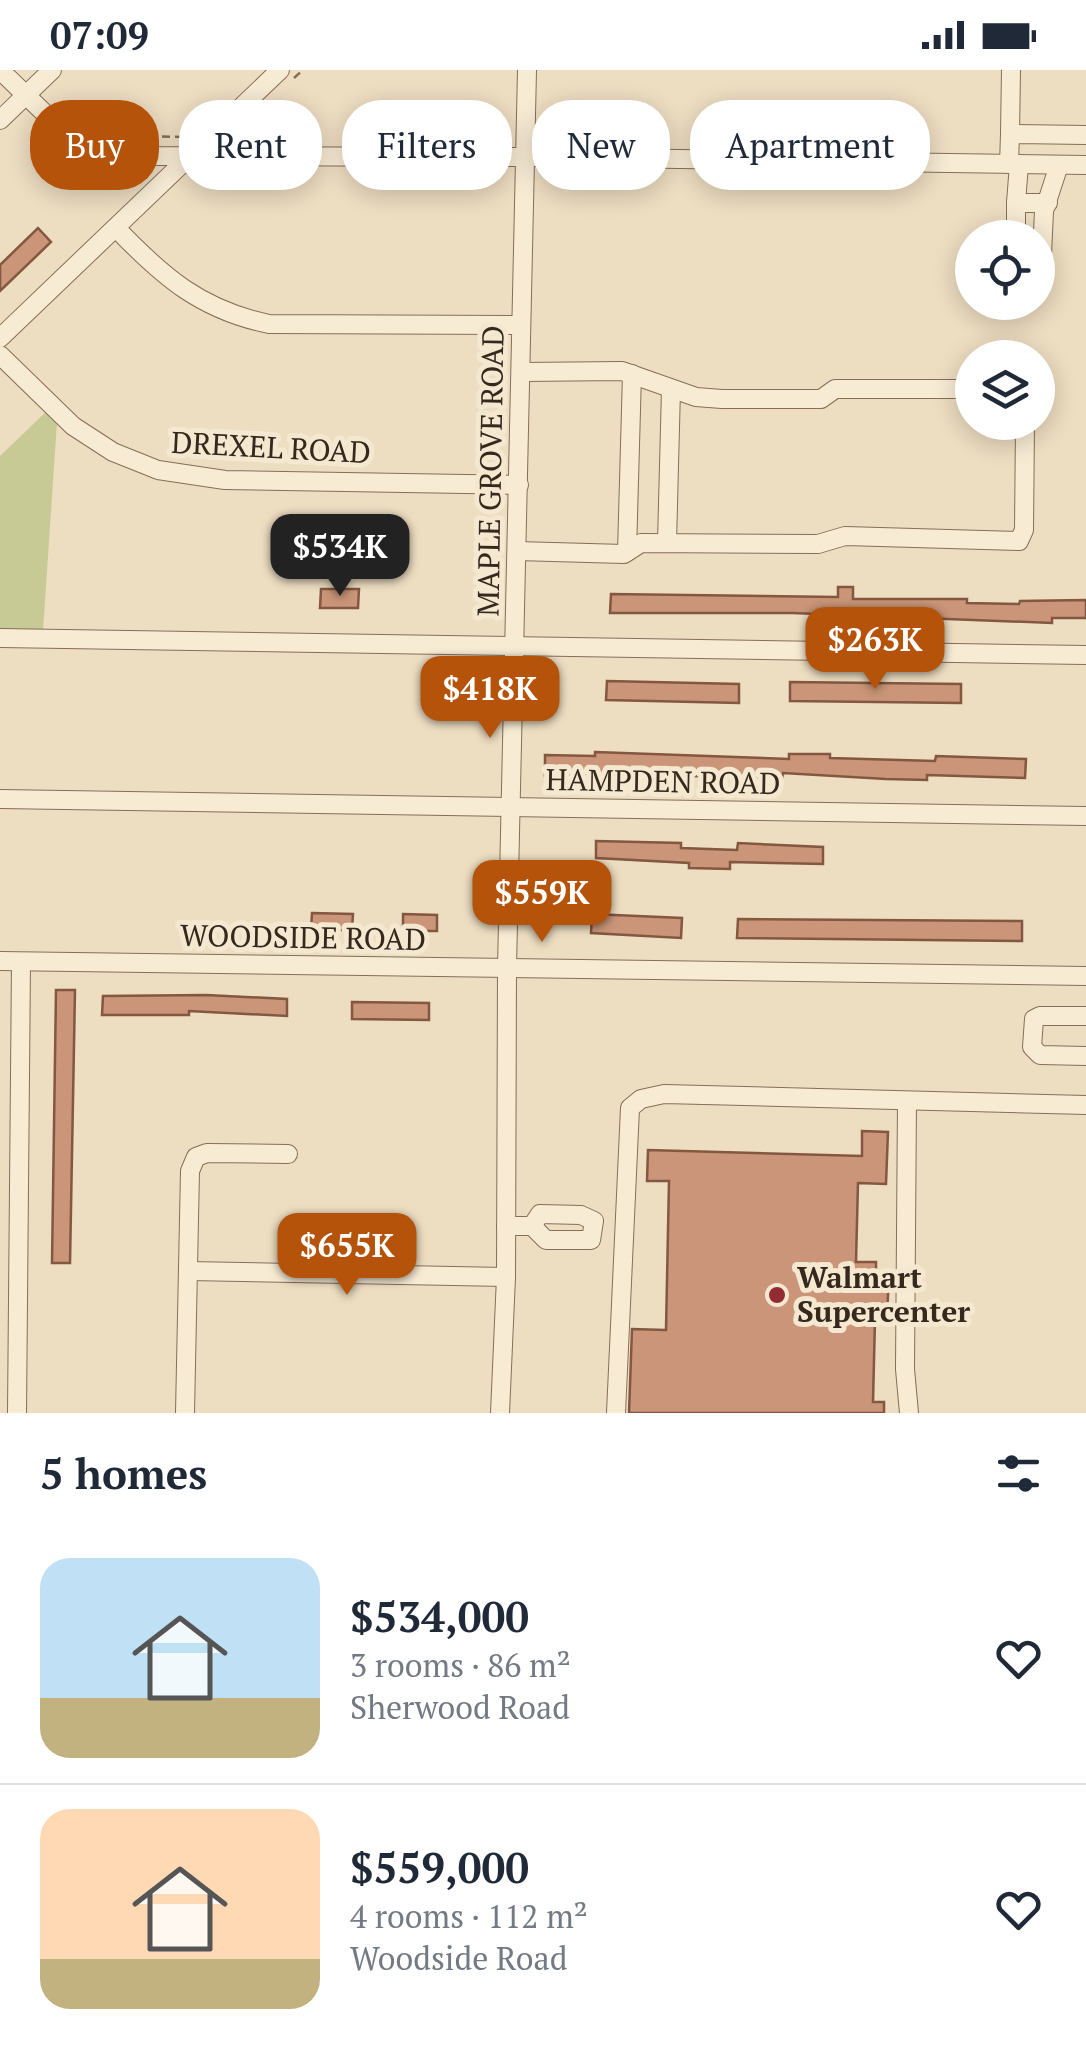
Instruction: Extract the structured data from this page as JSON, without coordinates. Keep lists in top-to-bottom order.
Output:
{
  "streets": {
    "street": [
      "DREXEL ROAD",
      "MAPLE GROVE ROAD",
      "HAMPDEN ROAD",
      "WOODSIDE ROAD"
    ]
  },
  "crossings": [
    ["DREXEL ROAD", "MAPLE GROVE ROAD"],
    ["MAPLE GROVE ROAD", "HAMPDEN ROAD"],
    ["MAPLE GROVE ROAD", "WOODSIDE ROAD"]
  ],
  "places": ["Walmart Supercenter"],
  "page": {
    "status": "07:09",
    "chip": [
      "Buy",
      "Rent",
      "Filters",
      "New",
      "Apartment"
    ],
    "price": [
      "$534K",
      "$263K",
      "$418K",
      "$559K",
      "$655K"
    ],
    "heading": "5 homes",
    "list": [
      {
        "name": "$534,000",
        "note": "3 rooms · 86 m² · Sherwood Road"
      },
      {
        "name": "$559,000",
        "note": "4 rooms · 112 m² · Woodside Road"
      }
    ]
  }
}
